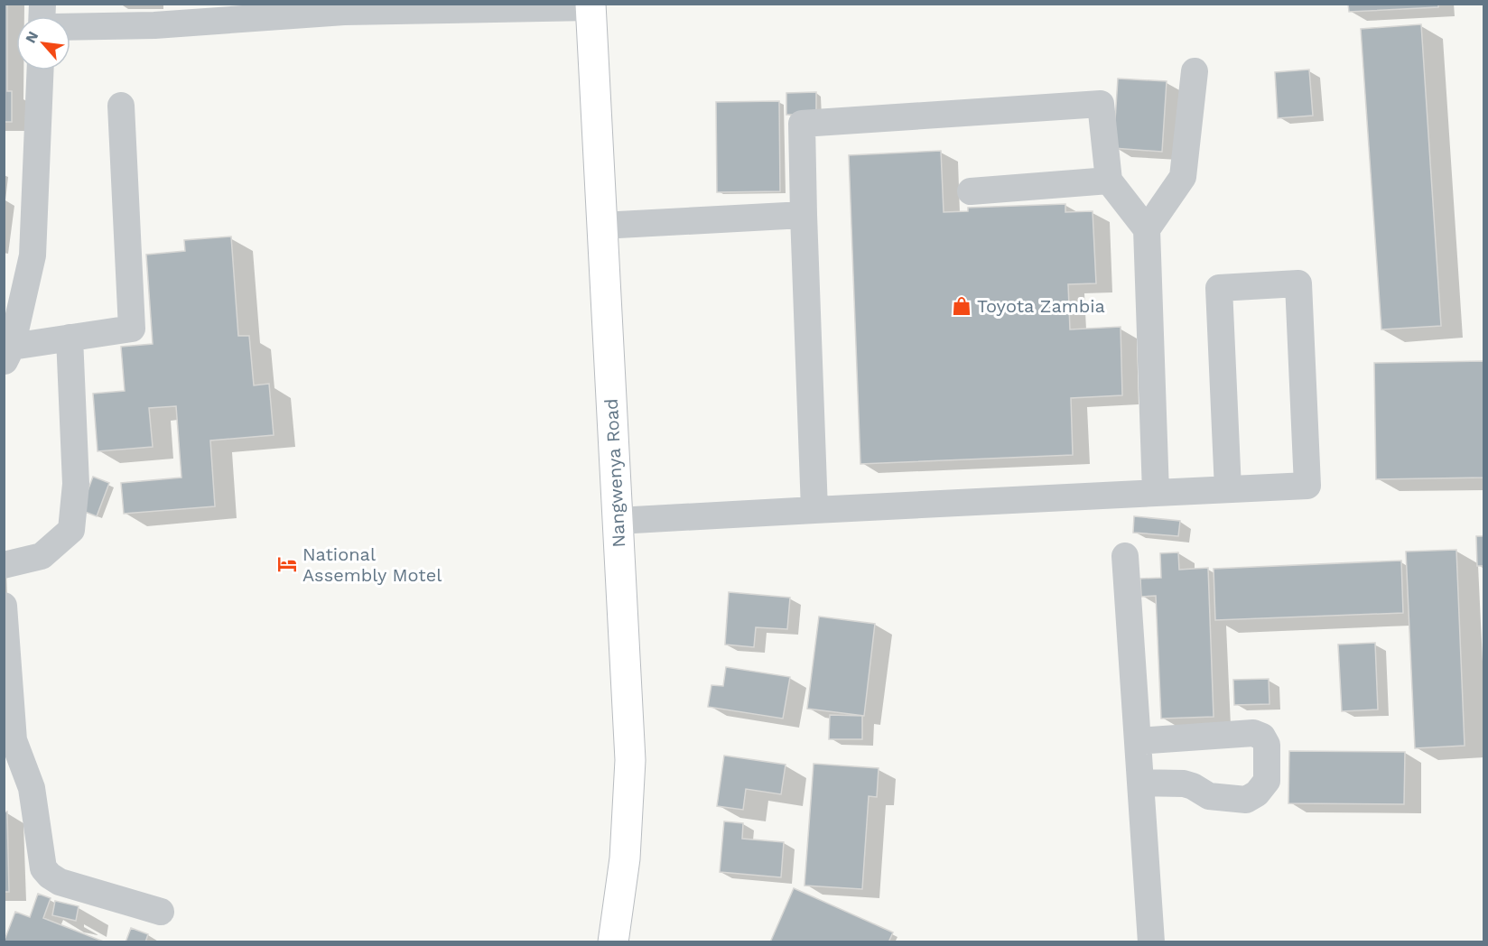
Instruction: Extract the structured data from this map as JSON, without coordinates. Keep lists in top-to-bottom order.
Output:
{
  "streets": {
    "main road": ["Nangwenya Road"]
  },
  "places": {
    "shop": ["Toyota Zambia"],
    "hotel": ["National Assembly Motel"]
  },
  "north": "top left"
}
